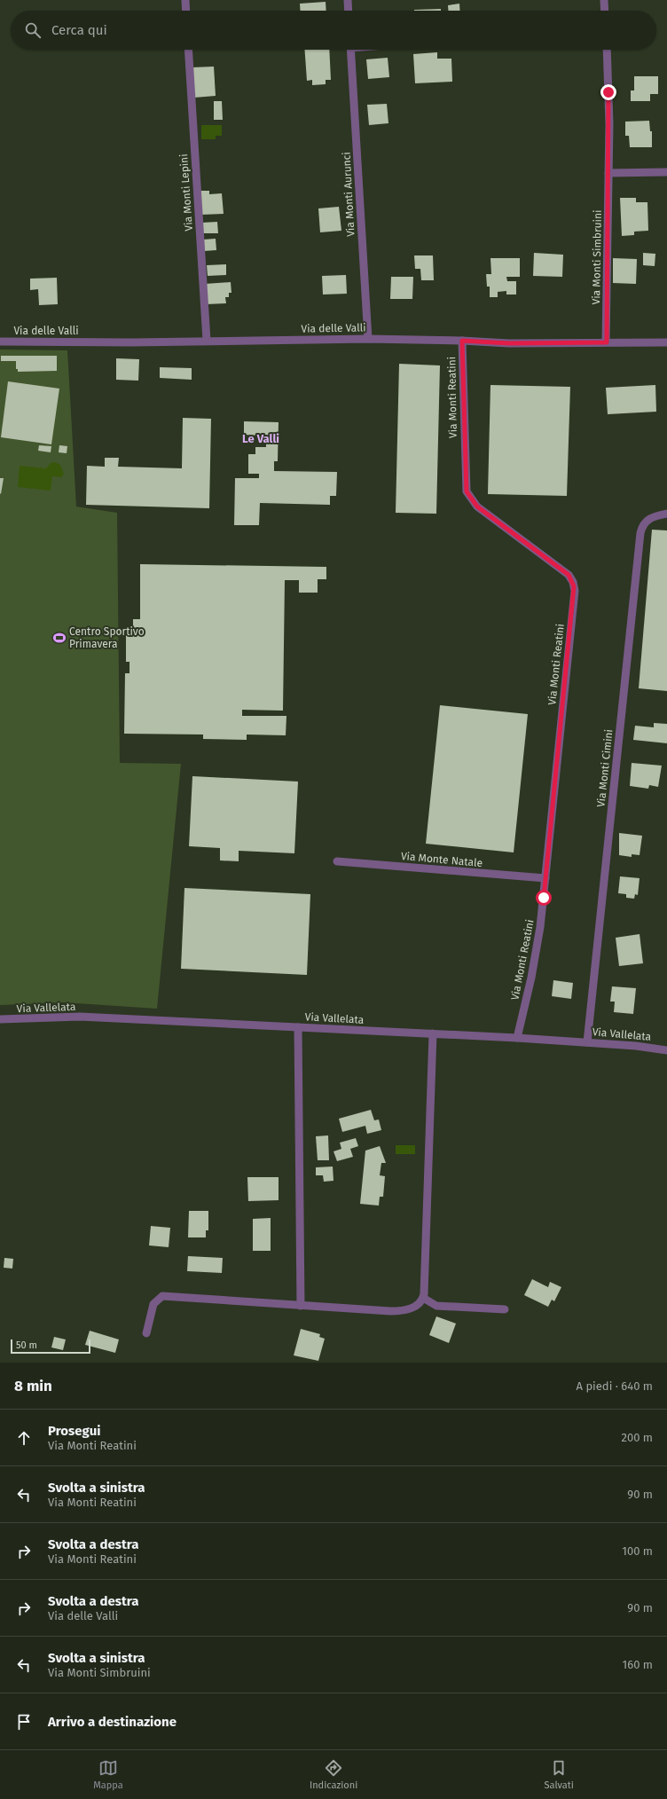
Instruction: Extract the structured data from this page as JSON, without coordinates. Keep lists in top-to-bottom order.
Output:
{
  "streets": {
    "street": [
      "Via Monti Lepini",
      "Via Monti Aurunci",
      "Via Monti Simbruini",
      "Via delle Valli",
      "Via Monti Reatini",
      "Via Monti Cimini",
      "Via Monte Natale",
      "Via Vallelata"
    ]
  },
  "crossings": [
    ["Via Monti Lepini", "Via delle Valli"],
    ["Via Monti Aurunci", "Via delle Valli"],
    ["Via Monti Simbruini", "Via delle Valli"],
    ["Via delle Valli", "Via Monti Reatini"],
    ["Via Monti Reatini", "Via Monte Natale"],
    ["Via Monti Reatini", "Via Vallelata"],
    ["Via Monti Cimini", "Via Vallelata"]
  ],
  "districts": ["Le Valli"],
  "places": {
    "sports": ["Centro Sportivo Primavera"]
  },
  "scale_bar": "50 m",
  "page": {
    "search": "Cerca qui",
    "scale": "50 m",
    "heading": ["8 min", "A piedi · 640 m"],
    "list": [
      ["Prosegui", "Via Monti Reatini", "200 m"],
      ["Svolta a sinistra", "Via Monti Reatini", "90 m"],
      ["Svolta a destra", "Via Monti Reatini", "100 m"],
      ["Svolta a destra", "Via delle Valli", "90 m"],
      ["Svolta a sinistra", "Via Monti Simbruini", "160 m"],
      "Arrivo a destinazione"
    ],
    "nav": ["Mappa", "Indicazioni", "Salvati"]
  }
}
